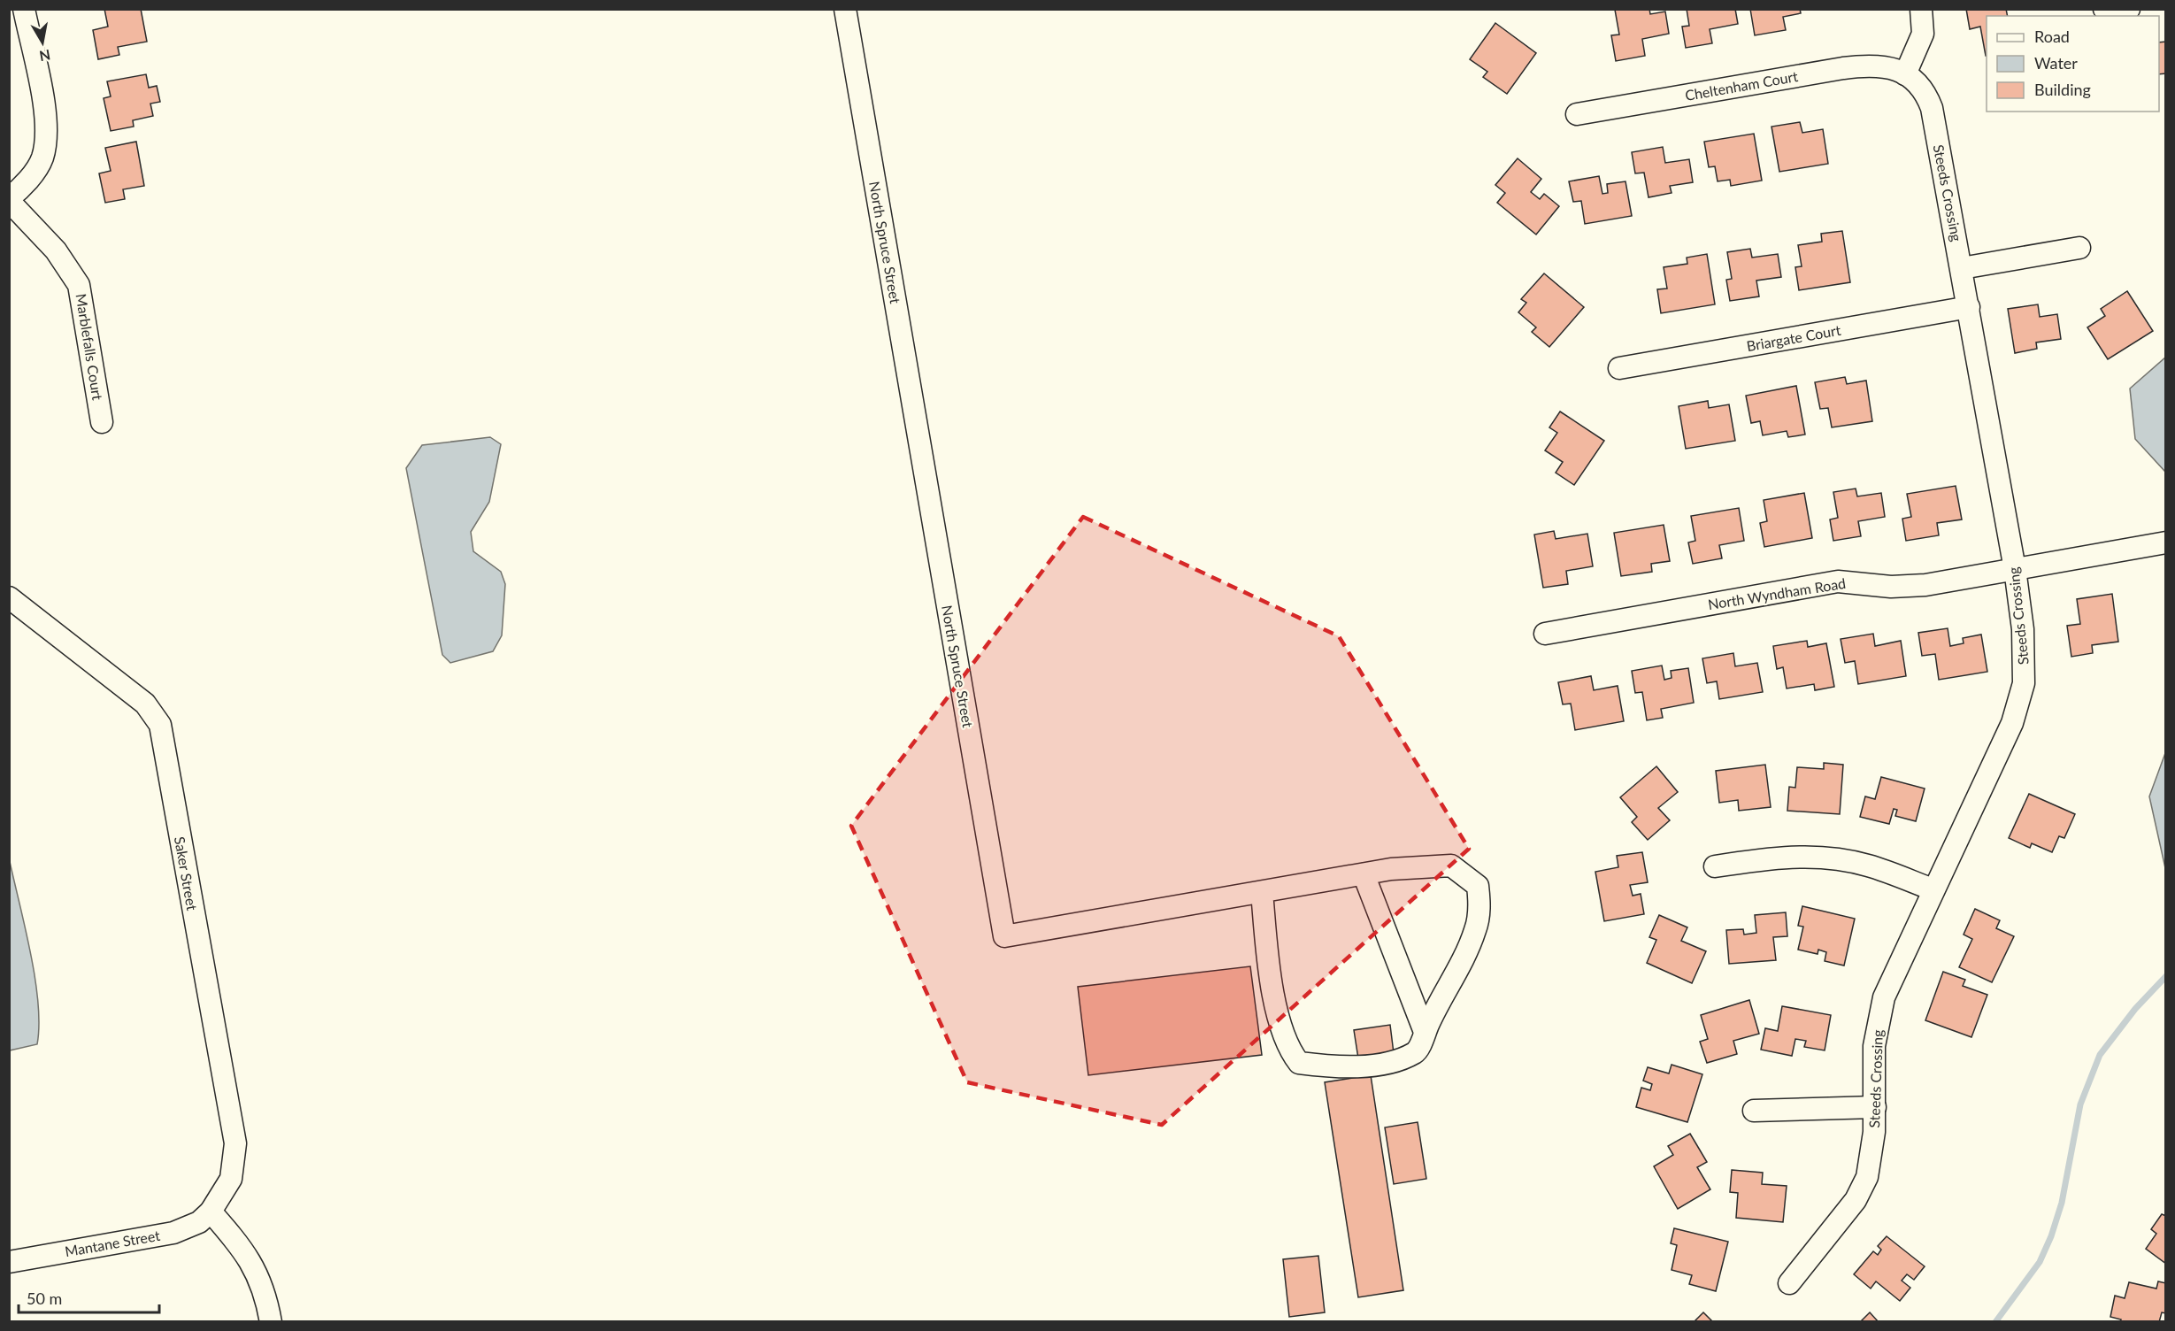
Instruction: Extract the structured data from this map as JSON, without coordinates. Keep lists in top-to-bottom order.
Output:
{
  "streets": {
    "street": [
      "Cheltenham Court",
      "Steeds Crossing",
      "North Spruce Street",
      "Briargate Court",
      "Marblefalls Court",
      "North Wyndham Road",
      "Saker Street",
      "Mantane Street"
    ]
  },
  "crossings": [
    ["Cheltenham Court", "Steeds Crossing"],
    ["Steeds Crossing", "Briargate Court"],
    ["Steeds Crossing", "North Wyndham Road"],
    ["Saker Street", "Mantane Street"]
  ],
  "legend": ["Road", "Water", "Building"],
  "scale_bar": "50 m",
  "north": "bottom"
}
